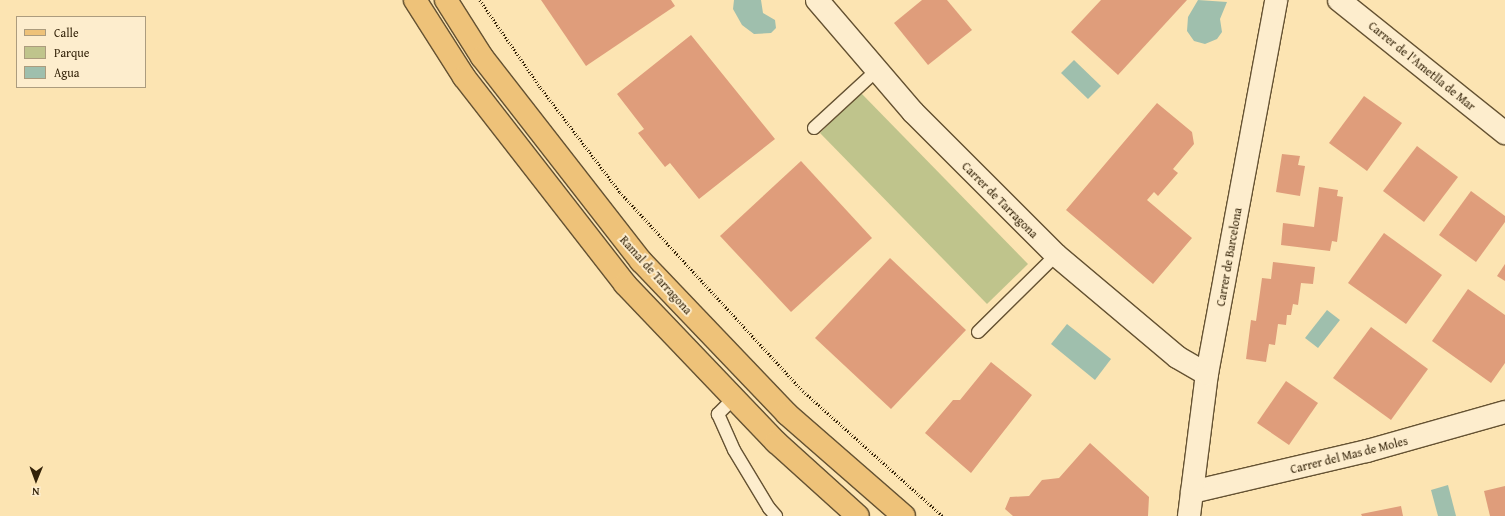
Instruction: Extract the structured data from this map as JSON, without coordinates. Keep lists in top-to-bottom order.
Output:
{
  "streets": {
    "main road": ["Ramal de Tarragona"],
    "street": [
      "Carrer de l'Ametlla de Mar",
      "Carrer de Tarragona",
      "Carrer de Barcelona",
      "Carrer del Mas de Moles"
    ]
  },
  "crossings": [
    ["Carrer de Tarragona", "Carrer de Barcelona"],
    ["Carrer de Barcelona", "Carrer del Mas de Moles"]
  ],
  "legend": ["Calle", "Parque", "Agua"],
  "north": "bottom"
}
